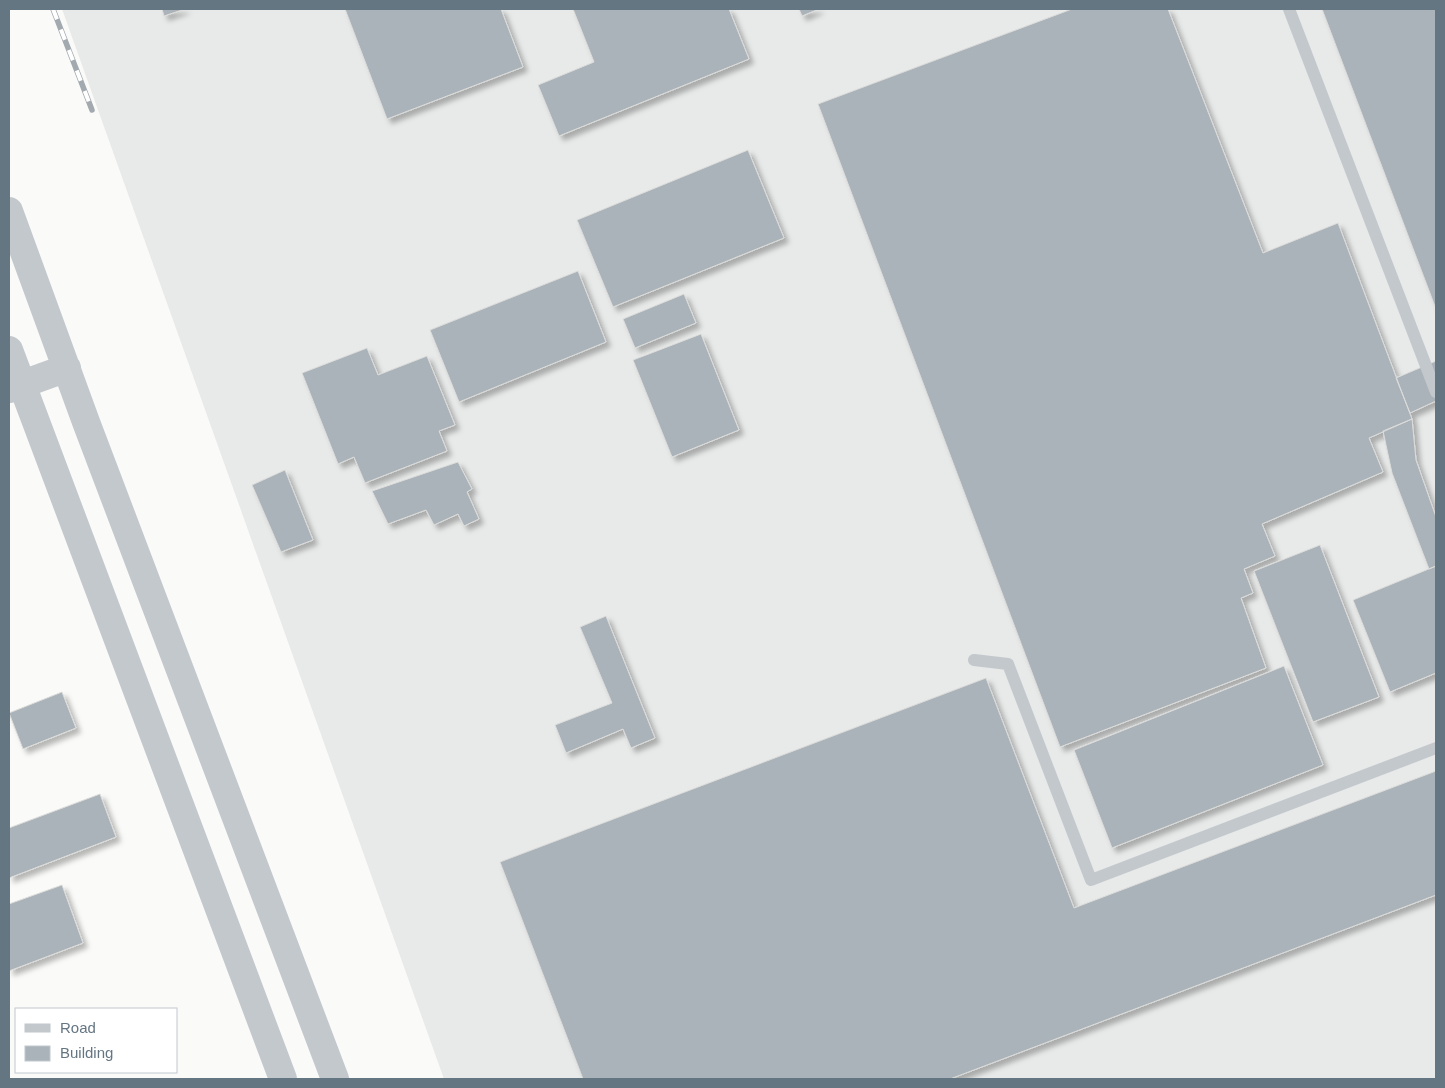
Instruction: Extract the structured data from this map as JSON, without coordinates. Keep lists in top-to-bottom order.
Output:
{
  "legend": ["Road", "Building"]
}
